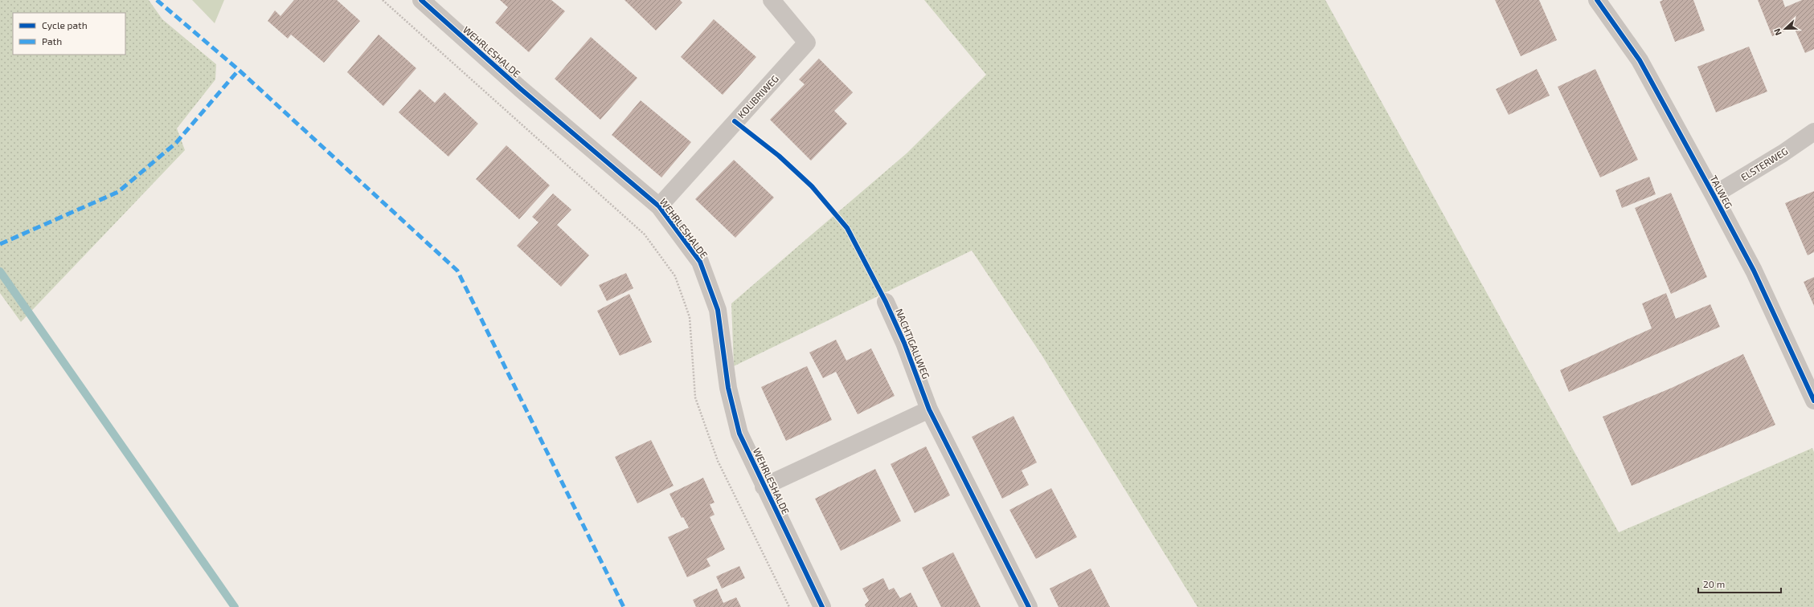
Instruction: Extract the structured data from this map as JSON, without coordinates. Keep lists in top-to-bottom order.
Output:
{
  "streets": {
    "street": [
      "WEHRLESHALDE",
      "KOLIBRIWEG",
      "ELSTERWEG",
      "TALWEG",
      "NACHTIGALLWEG"
    ]
  },
  "crossings": [
    ["WEHRLESHALDE", "KOLIBRIWEG"],
    ["ELSTERWEG", "TALWEG"]
  ],
  "legend": ["Cycle path", "Path"],
  "scale_bar": "20 m",
  "north": "left"
}
